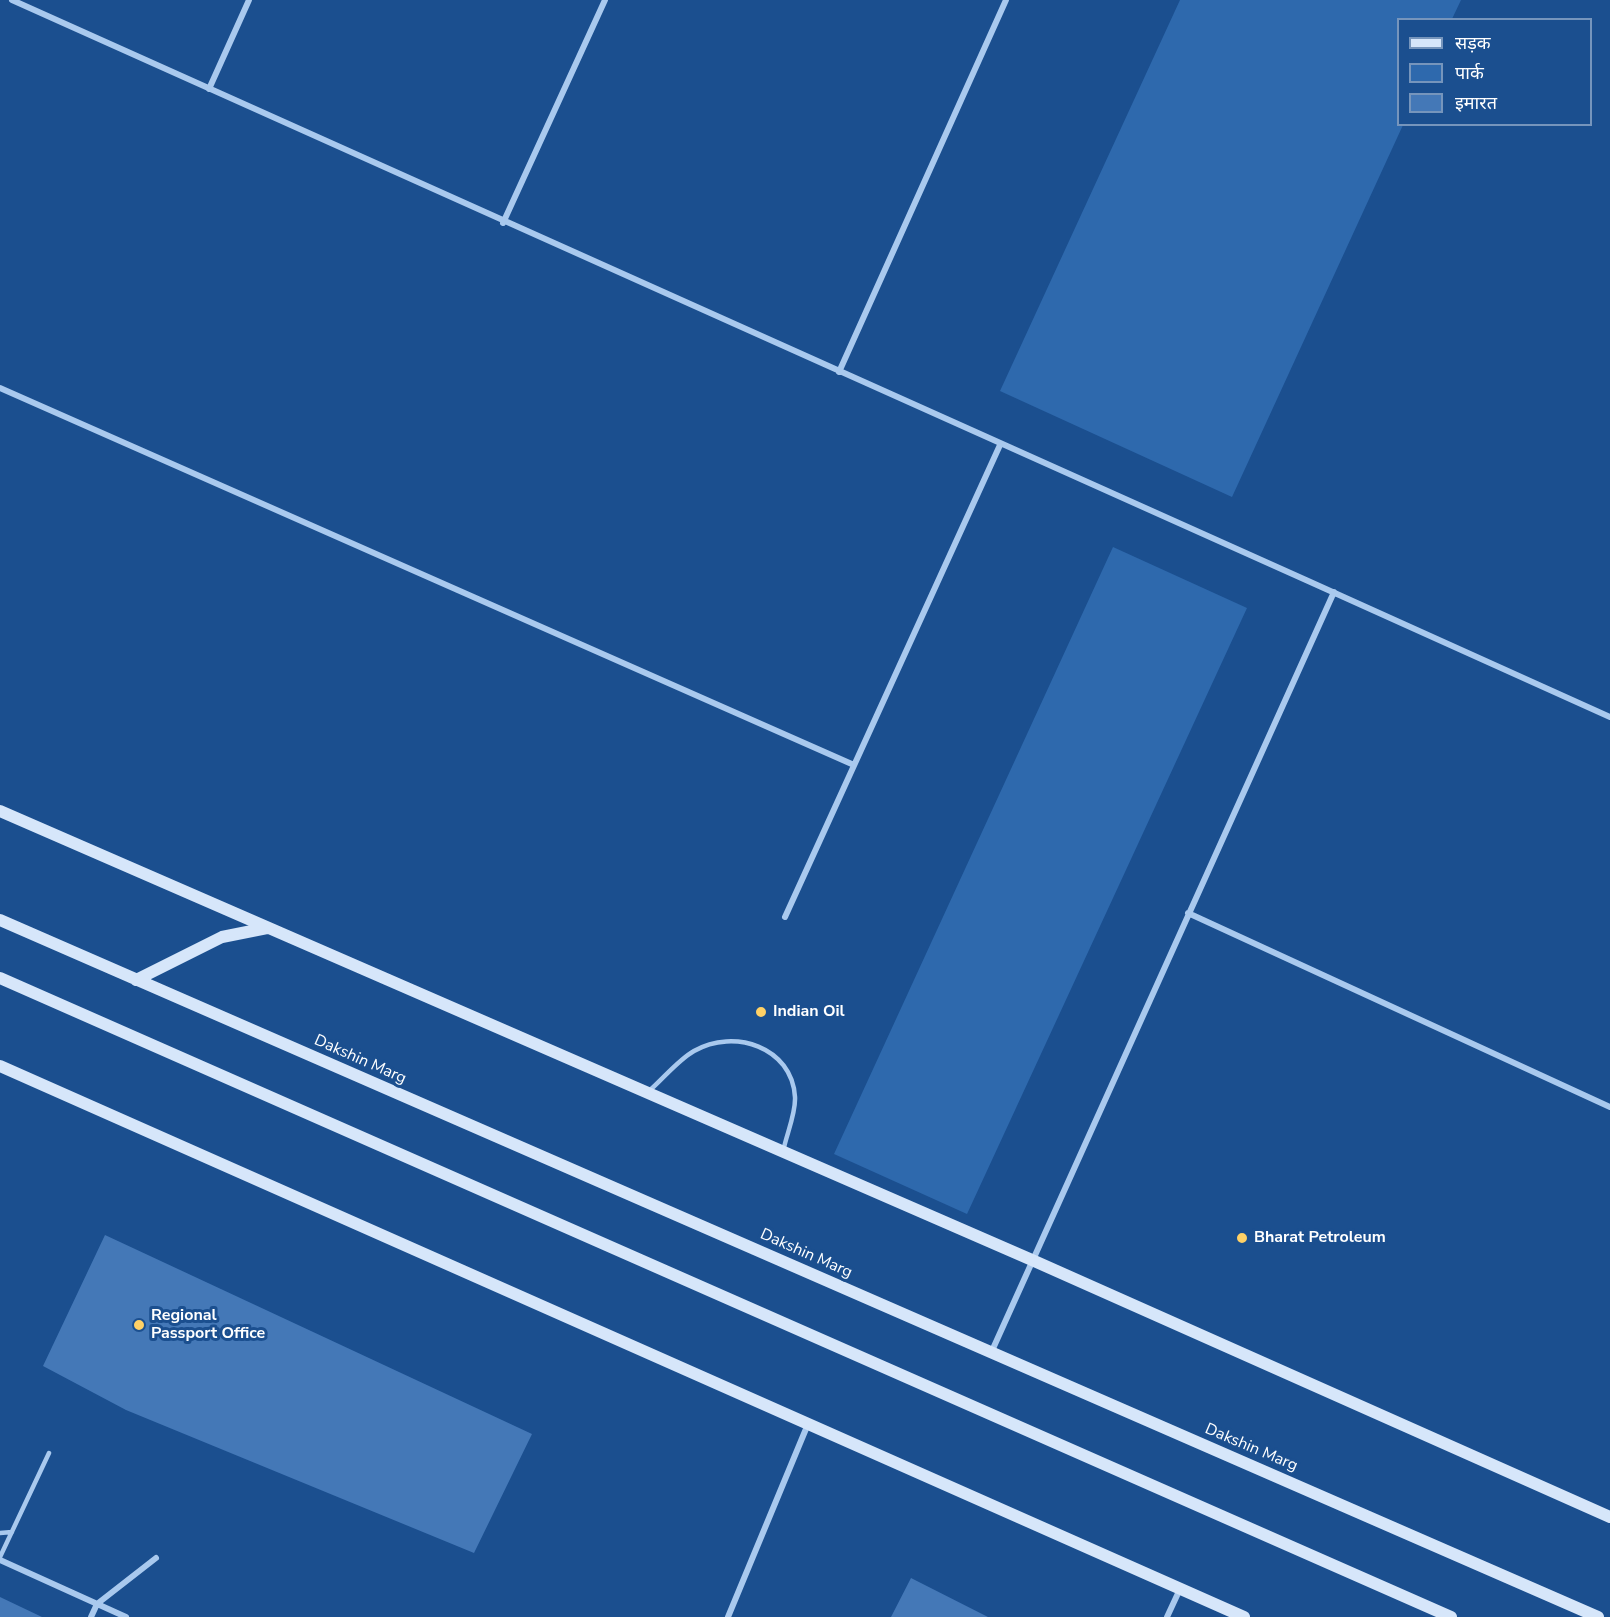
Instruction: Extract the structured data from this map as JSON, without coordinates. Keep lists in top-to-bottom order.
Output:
{
  "streets": {
    "main road": ["Dakshin Marg"]
  },
  "places": ["Indian Oil", "Bharat Petroleum", "Regional Passport Office"],
  "legend": ["सड़क", "पार्क", "इमारत"]
}
